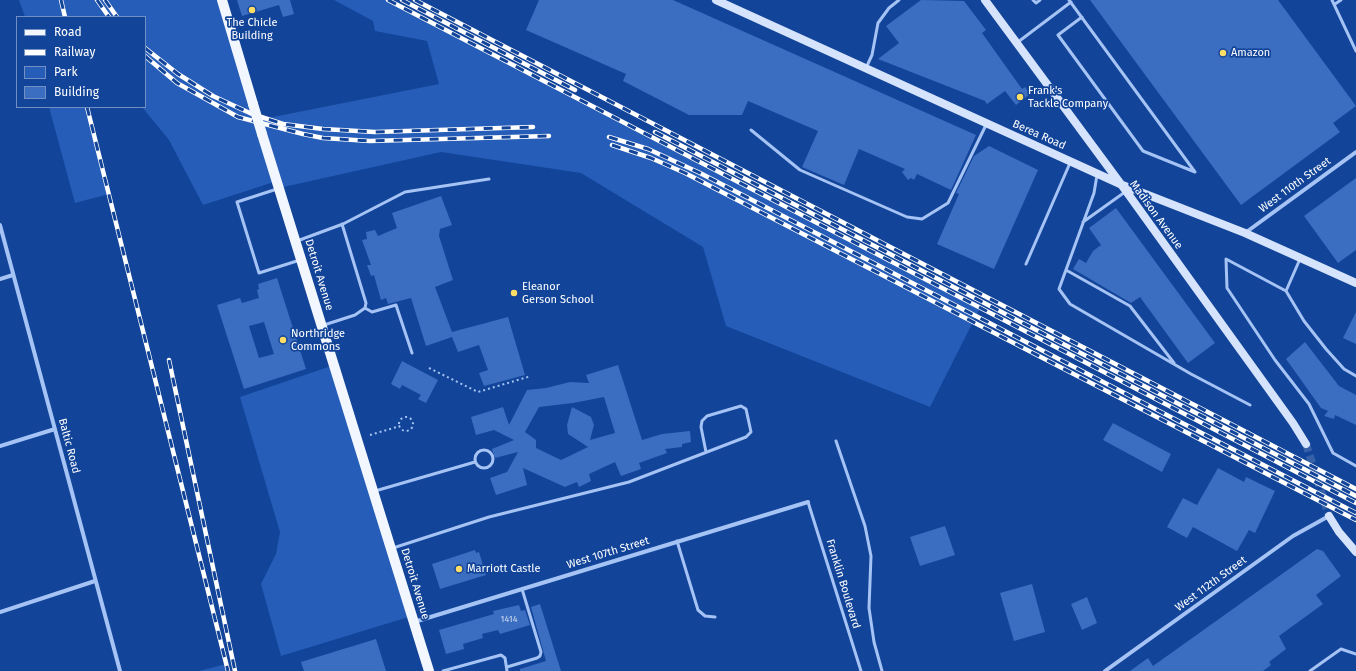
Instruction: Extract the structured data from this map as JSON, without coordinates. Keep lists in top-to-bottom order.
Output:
{
  "streets": {
    "main road": ["Berea Road", "Madison Avenue", "Detroit Avenue"],
    "street": [
      "West 110th Street",
      "Baltic Road",
      "West 107th Street",
      "West 112th Street"
    ],
    "lane": ["Franklin Boulevard"]
  },
  "crossings": [
    ["Berea Road", "West 110th Street"],
    ["Berea Road", "Madison Avenue"],
    ["Detroit Avenue", "West 107th Street"],
    ["West 107th Street", "Franklin Boulevard"]
  ],
  "places": [
    "The Chicle Building",
    "Amazon",
    "Frank's Tackle Company",
    "Eleanor Gerson School",
    "Northridge Commons",
    "Marriott Castle"
  ],
  "house_numbers": ["1414"],
  "legend": [
    "Road",
    "Railway",
    "Park",
    "Building"
  ]
}
